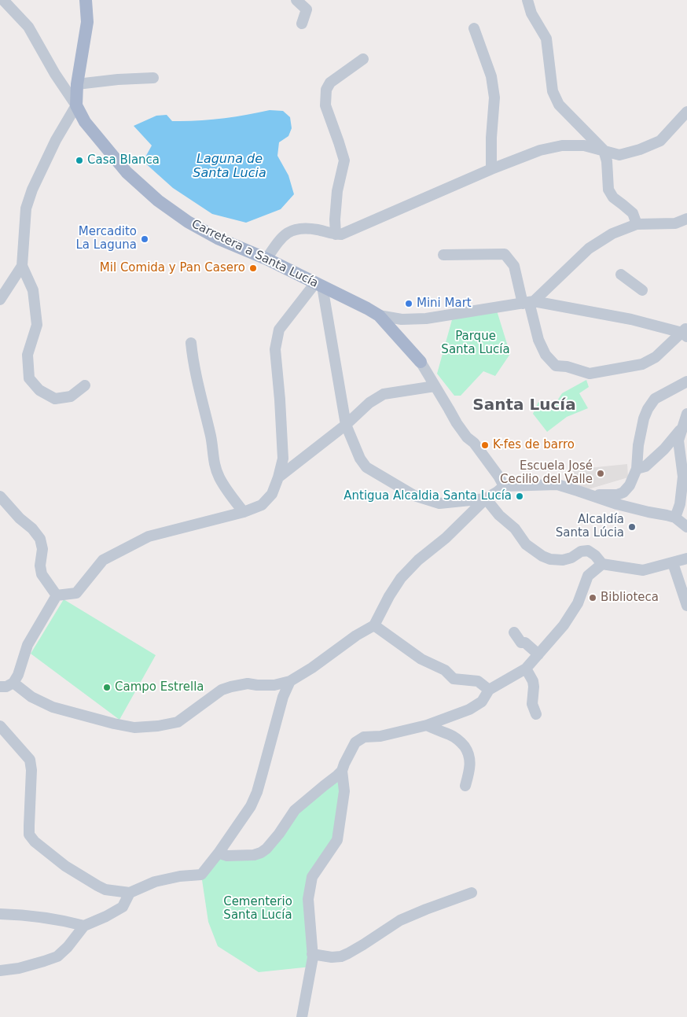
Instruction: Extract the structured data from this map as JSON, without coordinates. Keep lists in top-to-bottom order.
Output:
{
  "streets": {
    "main road": ["Carretera a Santa Lucía"]
  },
  "districts": ["Santa Lucía"],
  "water": ["Laguna de Santa Lucia"],
  "parks": ["Parque Santa Lucía", "Cementerio Santa Lucía"],
  "places": [
    "Casa Blanca",
    "Mercadito La Laguna",
    "Mil Comida y Pan Casero",
    "Mini Mart",
    "K-fes de barro",
    "Escuela José Cecilio del Valle",
    "Antigua Alcaldia Santa Lucía",
    "Alcaldía Santa Lúcia",
    "Biblioteca",
    "Campo Estrella"
  ]
}
